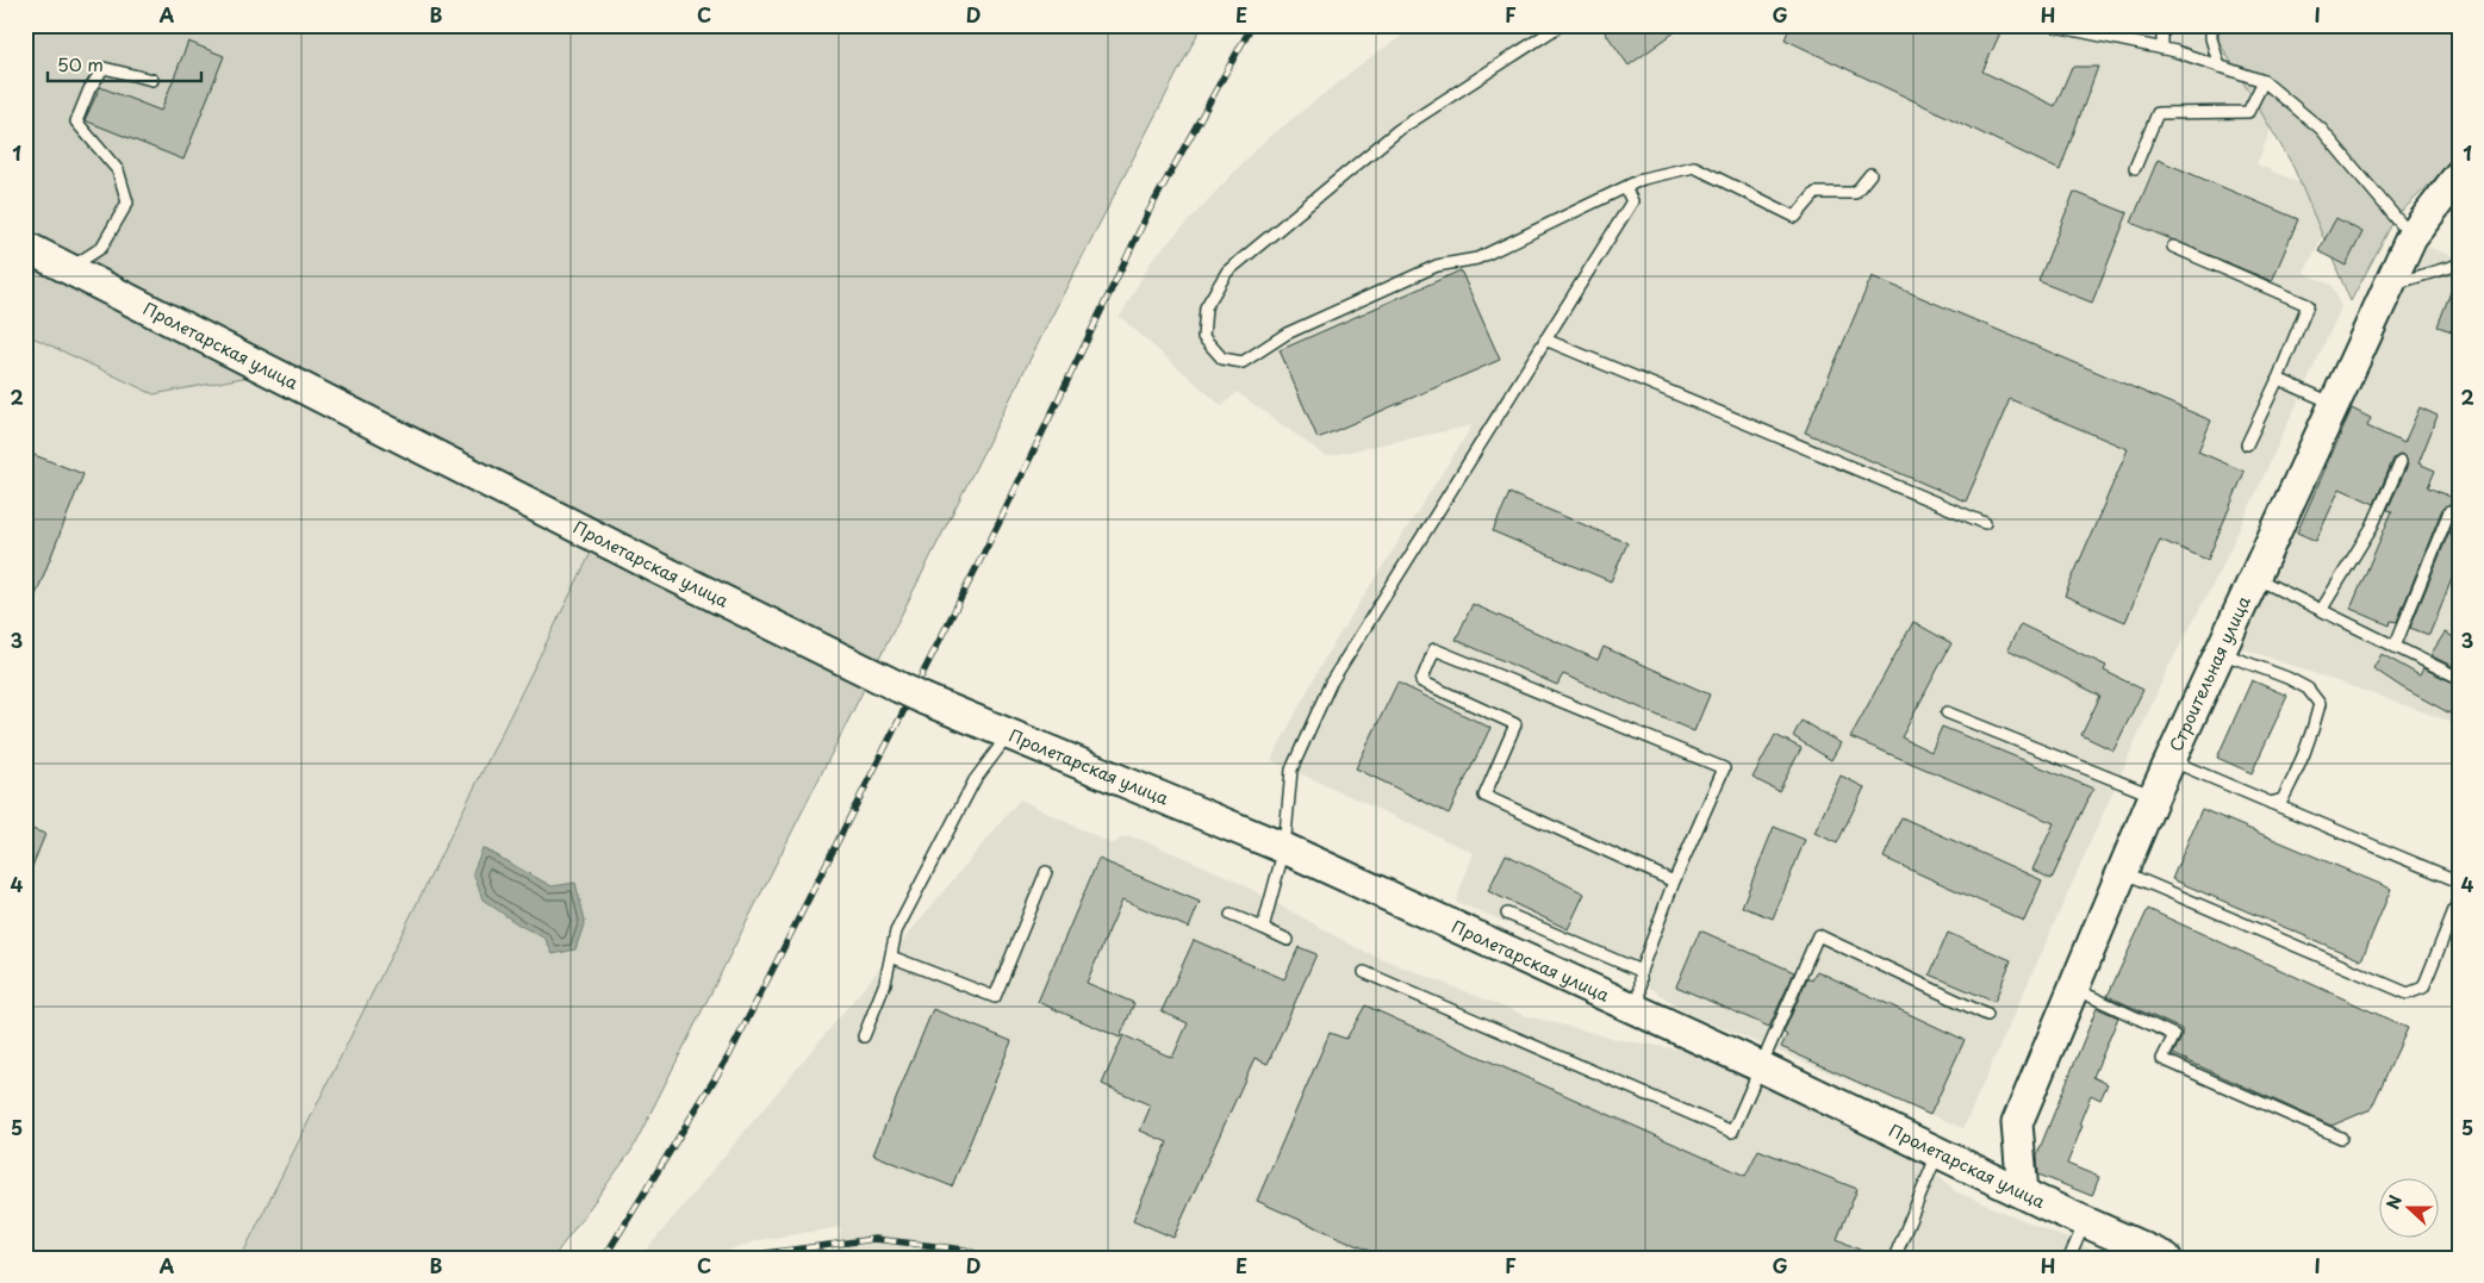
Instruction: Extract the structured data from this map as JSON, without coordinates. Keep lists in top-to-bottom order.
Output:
{
  "streets": {
    "street": ["Пролетарская улица", "Строительная улица"]
  },
  "crossings": [
    ["Пролетарская улица", "Строительная улица"]
  ],
  "scale_bar": "50 m",
  "north": "left",
  "grid": {
    "columns": [
      "A",
      "B",
      "C",
      "D",
      "E",
      "F",
      "G",
      "H",
      "I"
    ],
    "rows": [
      "1",
      "2",
      "3",
      "4",
      "5"
    ]
  }
}
